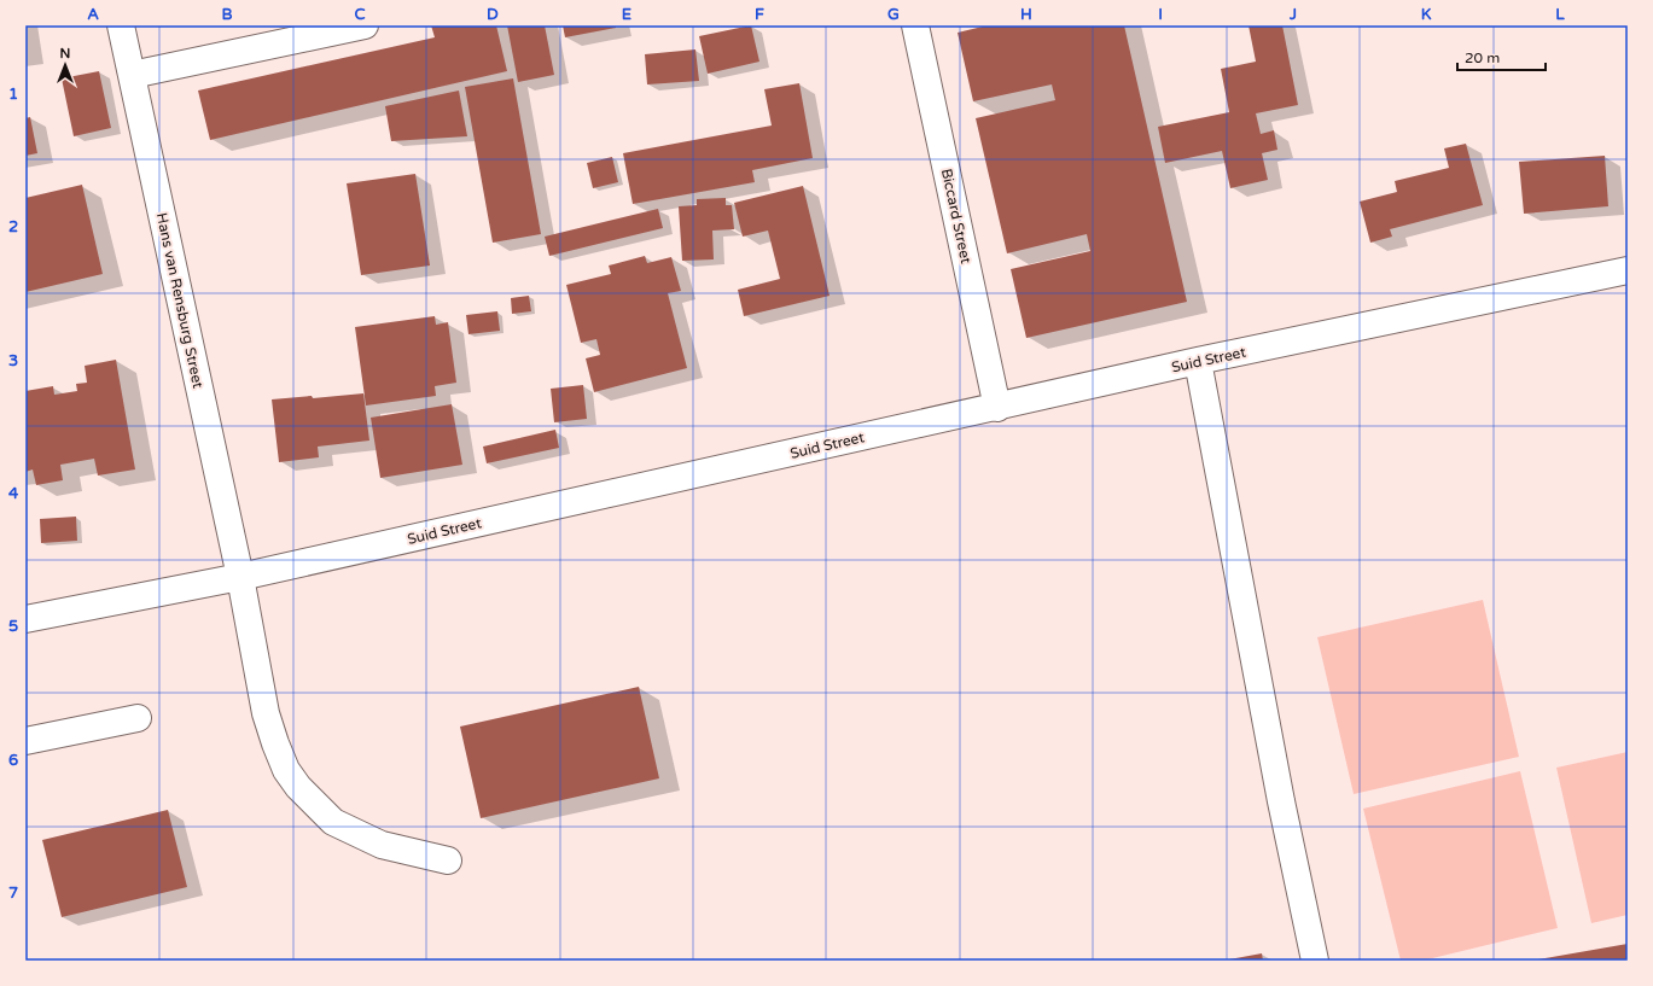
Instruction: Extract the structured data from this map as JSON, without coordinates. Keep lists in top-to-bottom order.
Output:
{
  "streets": {
    "street": ["Biccard Street", "Hans van Rensburg Street", "Suid Street"]
  },
  "crossings": [
    ["Biccard Street", "Suid Street"],
    ["Hans van Rensburg Street", "Suid Street"]
  ],
  "scale_bar": "20 m",
  "north": "top",
  "grid": {
    "columns": [
      "A",
      "B",
      "C",
      "D",
      "E",
      "F",
      "G",
      "H",
      "I",
      "J",
      "K",
      "L"
    ],
    "rows": [
      "1",
      "2",
      "3",
      "4",
      "5",
      "6",
      "7"
    ]
  }
}
